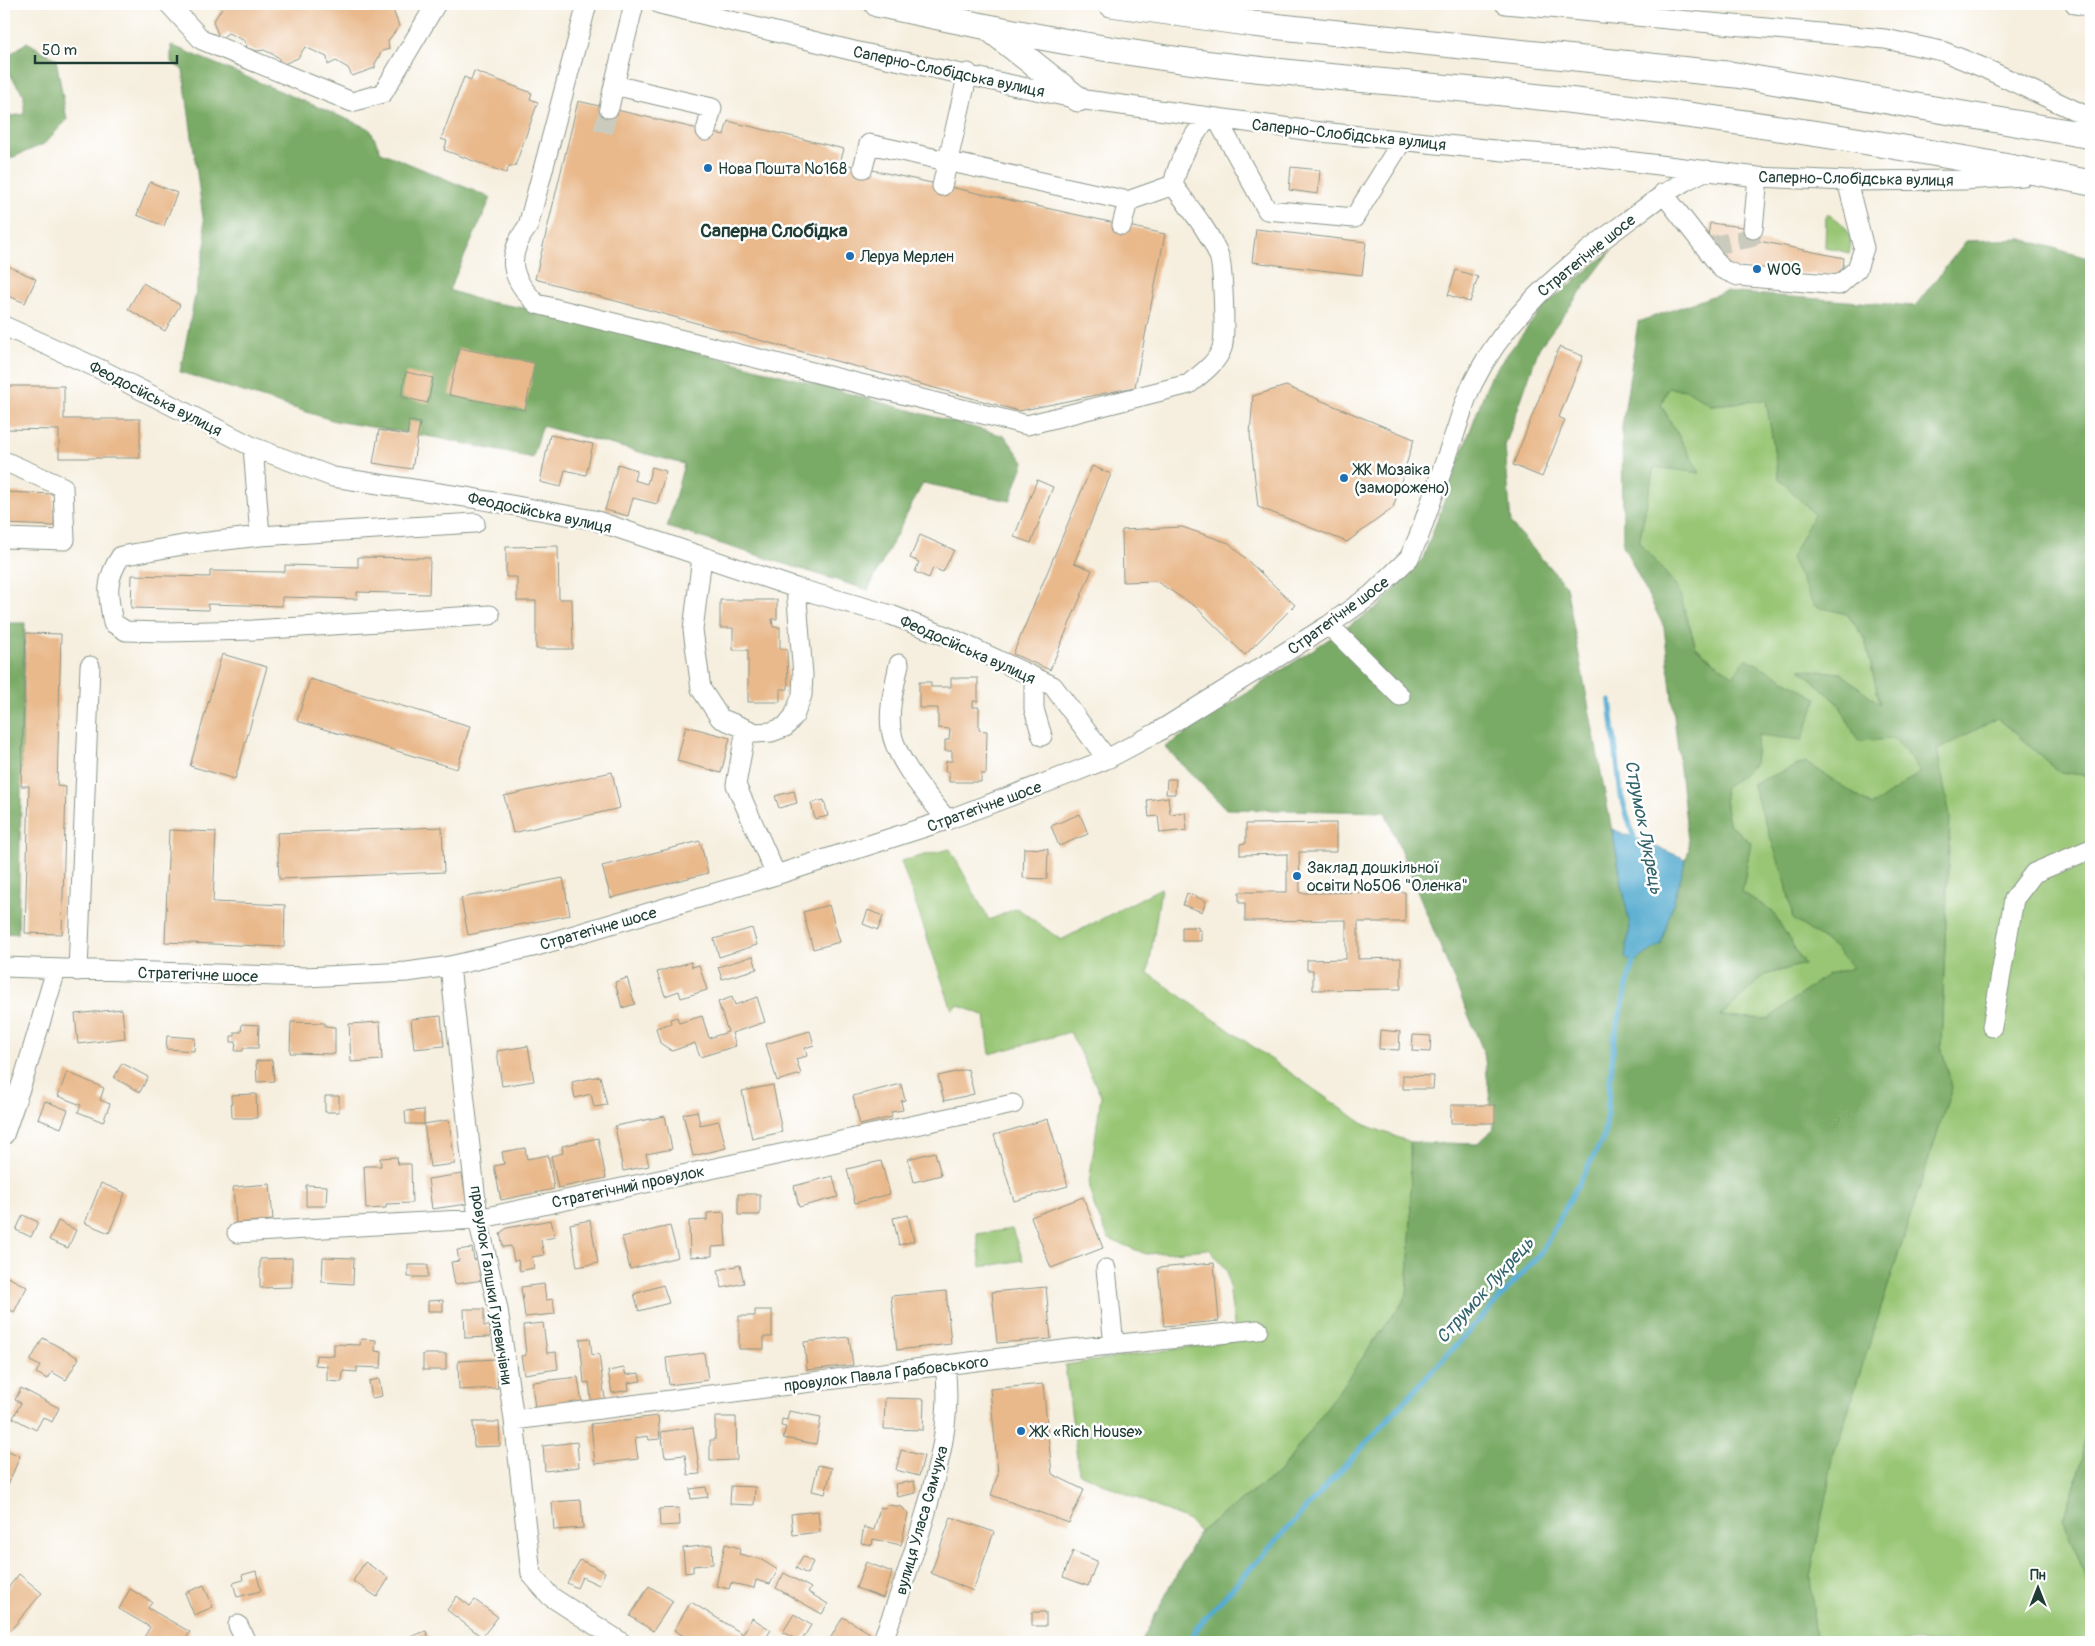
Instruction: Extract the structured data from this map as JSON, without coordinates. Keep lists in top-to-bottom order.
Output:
{
  "streets": {
    "main road": ["Саперно-Слобідська вулиця"],
    "street": [
      "Стратегічне шосе",
      "Феодосійська вулиця",
      "Стратегічний провулок",
      "провулок Галшки Гулевичівни",
      "провулок Павла Грабовського",
      "вулиця Уласа Самчука"
    ]
  },
  "crossings": [
    ["Саперно-Слобідська вулиця", "Стратегічне шосе"],
    ["Стратегічне шосе", "Феодосійська вулиця"],
    ["Стратегічне шосе", "провулок Галшки Гулевичівни"],
    ["Стратегічний провулок", "провулок Галшки Гулевичівни"],
    ["провулок Галшки Гулевичівни", "провулок Павла Грабовського"],
    ["провулок Павла Грабовського", "вулиця Уласа Самчука"]
  ],
  "districts": ["Саперна Слобідка"],
  "water": ["Струмок Лукрець"],
  "places": [
    "Нова Пошта №168",
    "Леруа Мерлен",
    "WOG",
    "ЖК Мозаіка (заморожено)",
    "Заклад дошкільної освіти №506 \"Оленка\"",
    "ЖК «Rich House»"
  ],
  "scale_bar": "50 m",
  "north": "top"
}
